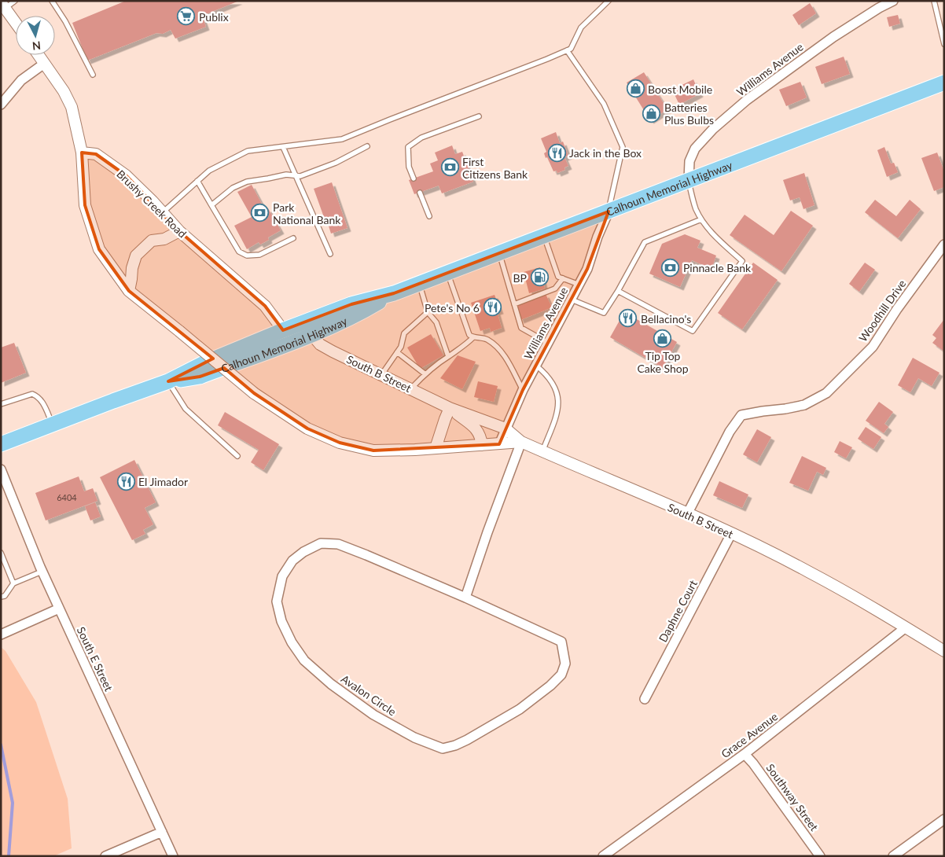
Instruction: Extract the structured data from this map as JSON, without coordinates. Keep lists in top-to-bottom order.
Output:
{
  "streets": {
    "highway": ["Calhoun Memorial Highway"],
    "street": [
      "Williams Avenue",
      "Brushy Creek Road",
      "Woodhill Drive",
      "South B Street",
      "Daphne Court",
      "South E Street",
      "Avalon Circle",
      "Grace Avenue",
      "Southway Street"
    ]
  },
  "crossings": [
    ["Williams Avenue", "Calhoun Memorial Highway"],
    ["Williams Avenue", "South B Street"],
    ["Calhoun Memorial Highway", "Brushy Creek Road"],
    ["Calhoun Memorial Highway", "South B Street"],
    ["Woodhill Drive", "South B Street"],
    ["South B Street", "Daphne Court"],
    ["South B Street", "Grace Avenue"],
    ["Grace Avenue", "Southway Street"]
  ],
  "places": {
    "supermarket": ["Publix"],
    "shop": ["Boost Mobile", "Batteries Plus Bulbs", "Tip Top Cake Shop"],
    "restaurant": [
      "Jack in the Box",
      "Pete's No 6",
      "Bellacino's",
      "El Jimador"
    ],
    "bank": ["First Citizens Bank", "Park National Bank", "Pinnacle Bank"],
    "fuel station": ["BP"]
  },
  "house_numbers": ["6404"],
  "north": "bottom"
}
